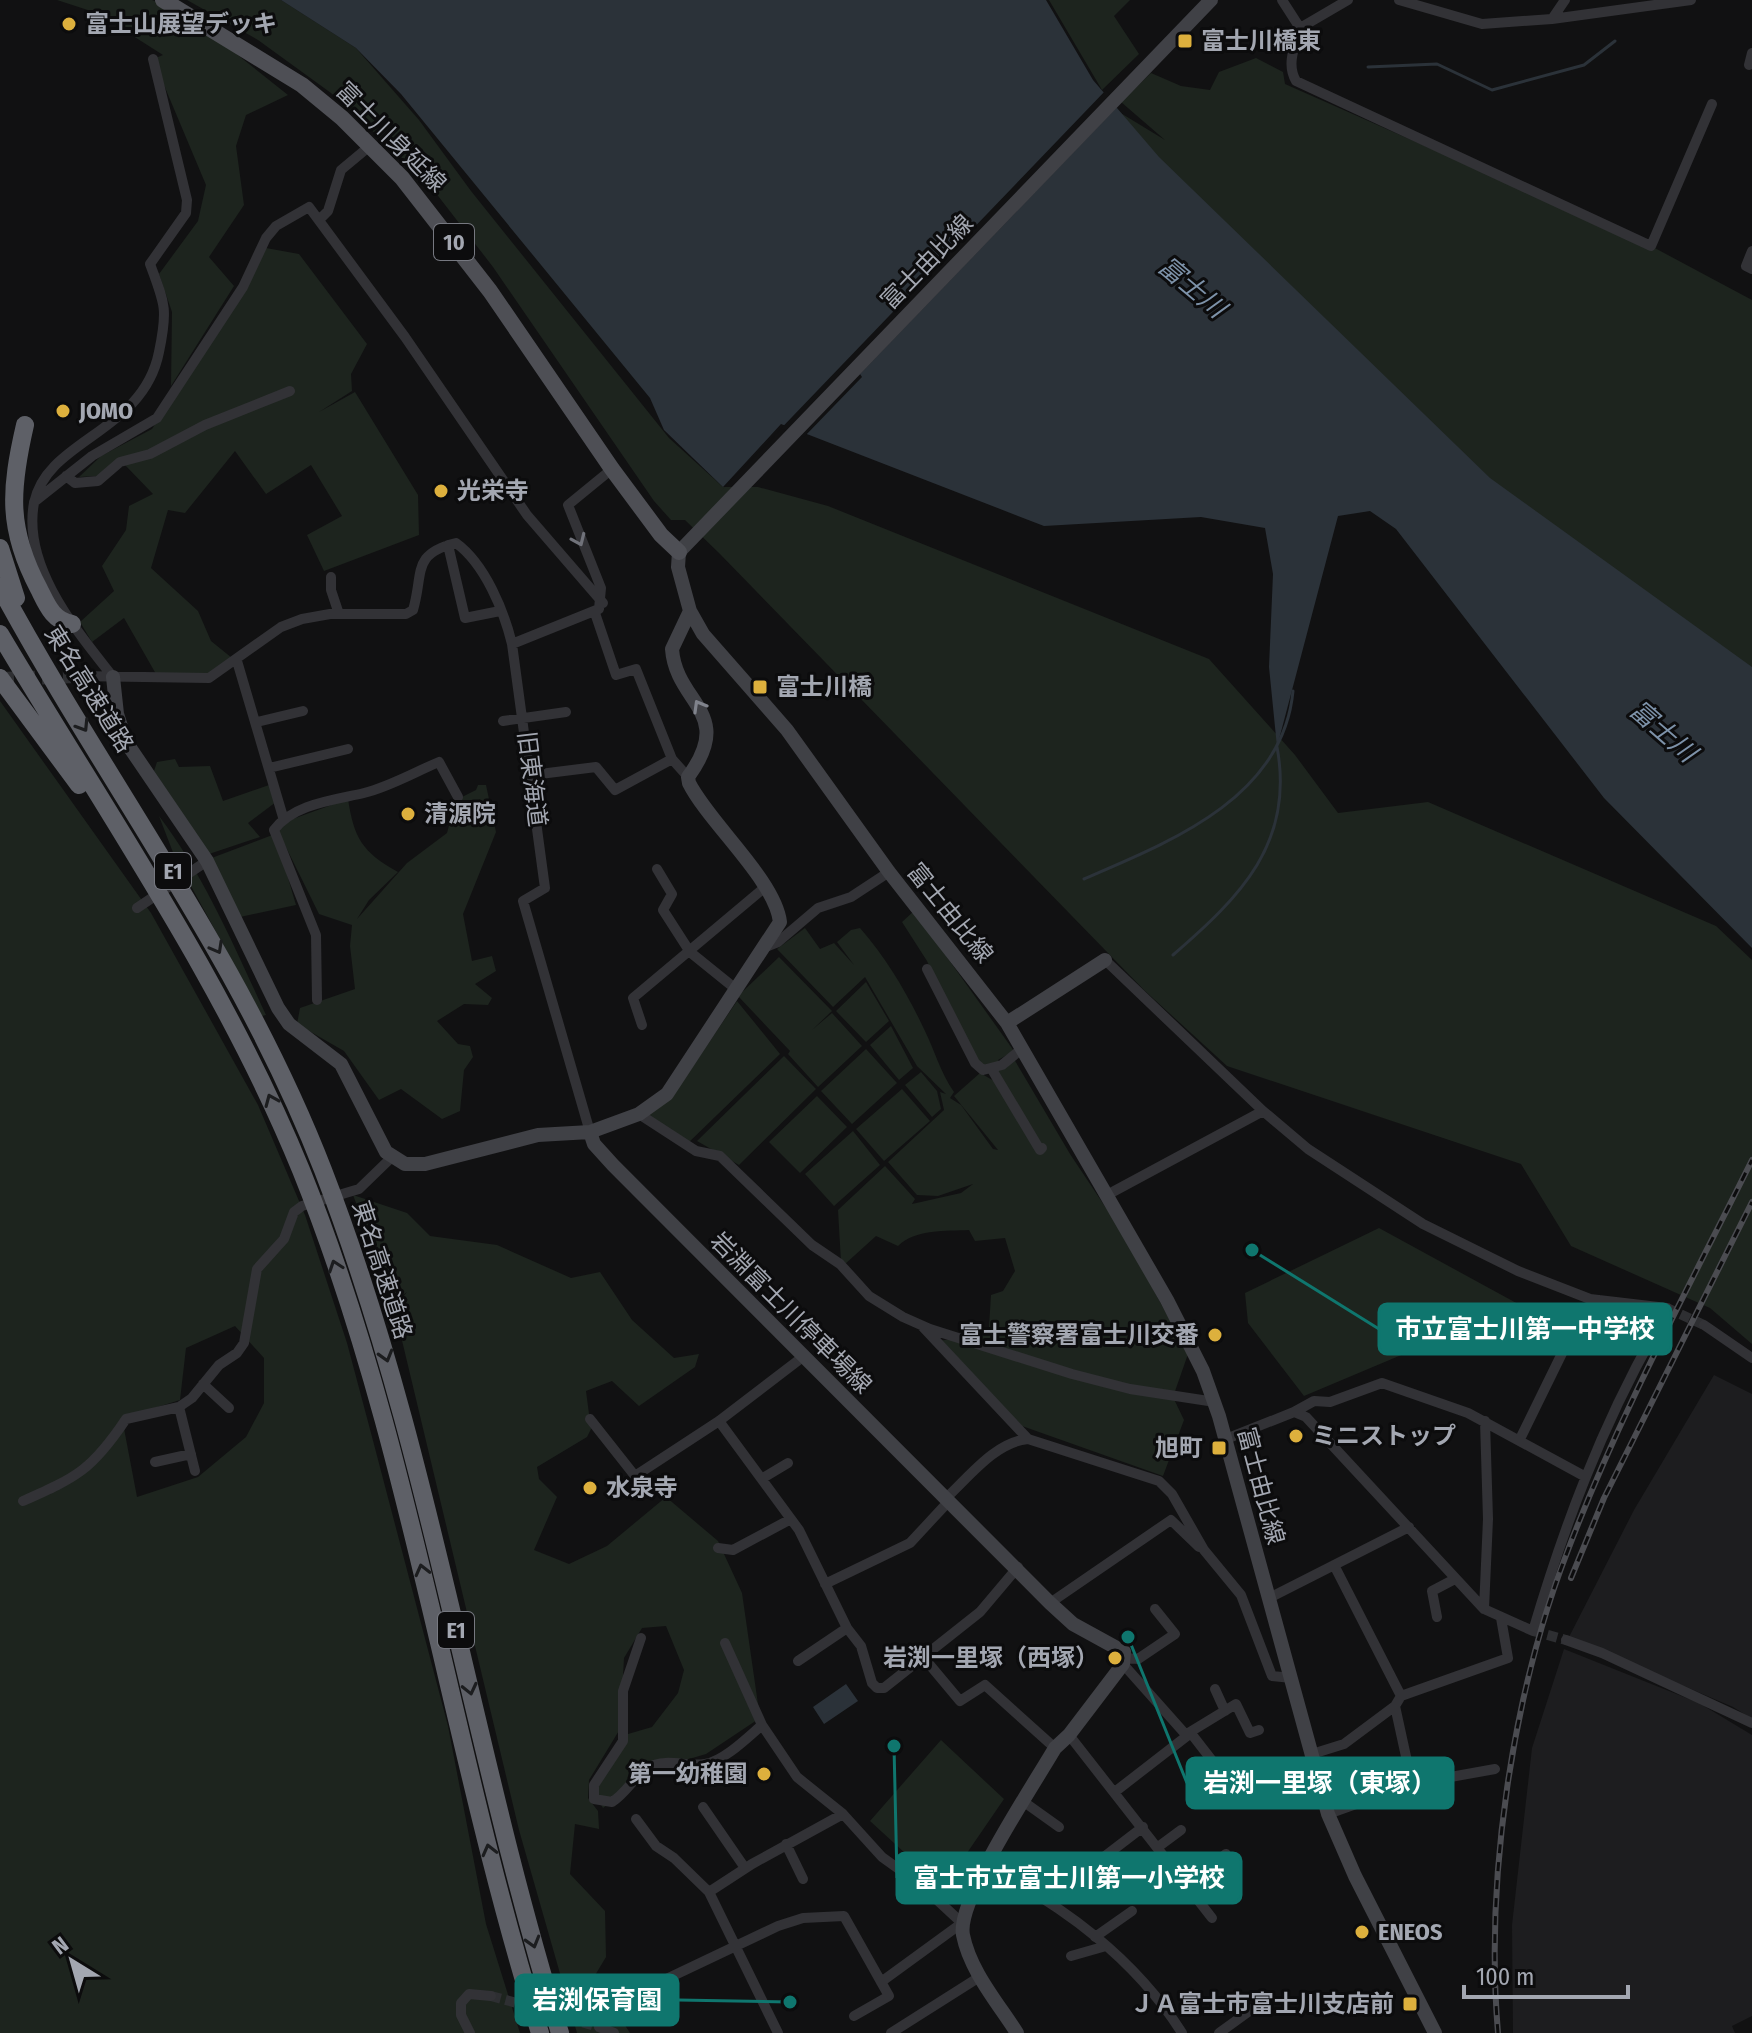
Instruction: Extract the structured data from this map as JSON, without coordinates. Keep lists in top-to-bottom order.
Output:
{
  "streets": {
    "highway": ["東名高速道路", "E1"],
    "main road": [
      "富士川身延線",
      "10",
      "富士由比線",
      "岩淵富士川停車場線"
    ],
    "street": ["旧東海道"]
  },
  "crossings": [
    ["富士川身延線", "富士由比線"],
    ["旧東海道", "岩淵富士川停車場線"]
  ],
  "water": ["富士川"],
  "places": {
    "other": [
      "富士山展望デッキ",
      "JOMO",
      "光栄寺",
      "清源院",
      "市立富士川第一中学校",
      "富士警察署富士川交番",
      "ミニストップ",
      "水泉寺",
      "岩渕一里塚（東塚）",
      "岩渕一里塚（西塚）",
      "富士市立富士川第一小学校",
      "第一幼稚園",
      "ENEOS",
      "岩渕保育園"
    ],
    "transit": [
      "富士川橋東",
      "富士川橋",
      "旭町",
      "ＪＡ富士市富士川支店前"
    ]
  },
  "scale_bar": "100 m",
  "north": "top left"
}
